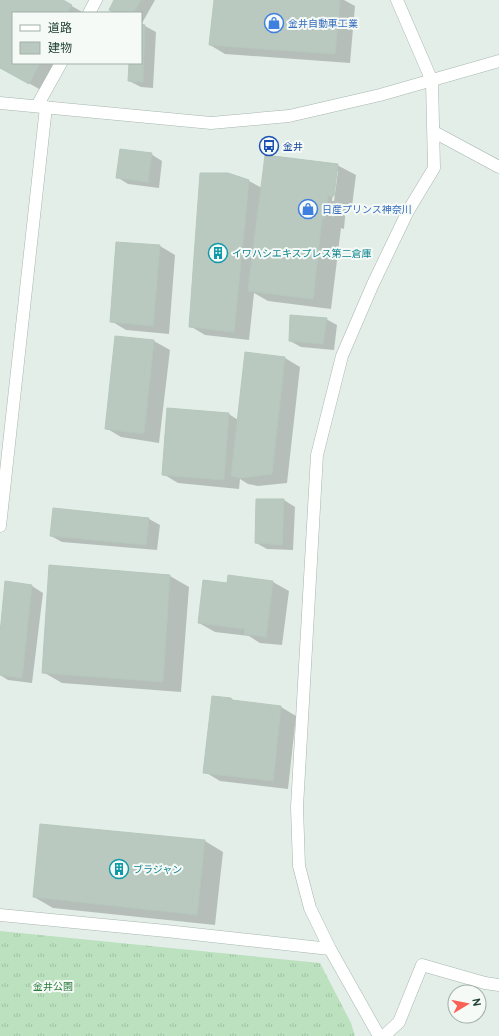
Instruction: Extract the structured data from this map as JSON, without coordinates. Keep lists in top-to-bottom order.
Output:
{
  "parks": ["金井公園"],
  "places": {
    "shop": ["金井自動車工業", "日産プリンス神奈川"],
    "bus stop": ["金井"],
    "building": ["イワハシエキスプレス第二倉庫", "ブラジャン"]
  },
  "legend": ["道路", "建物"],
  "north": "right"
}
